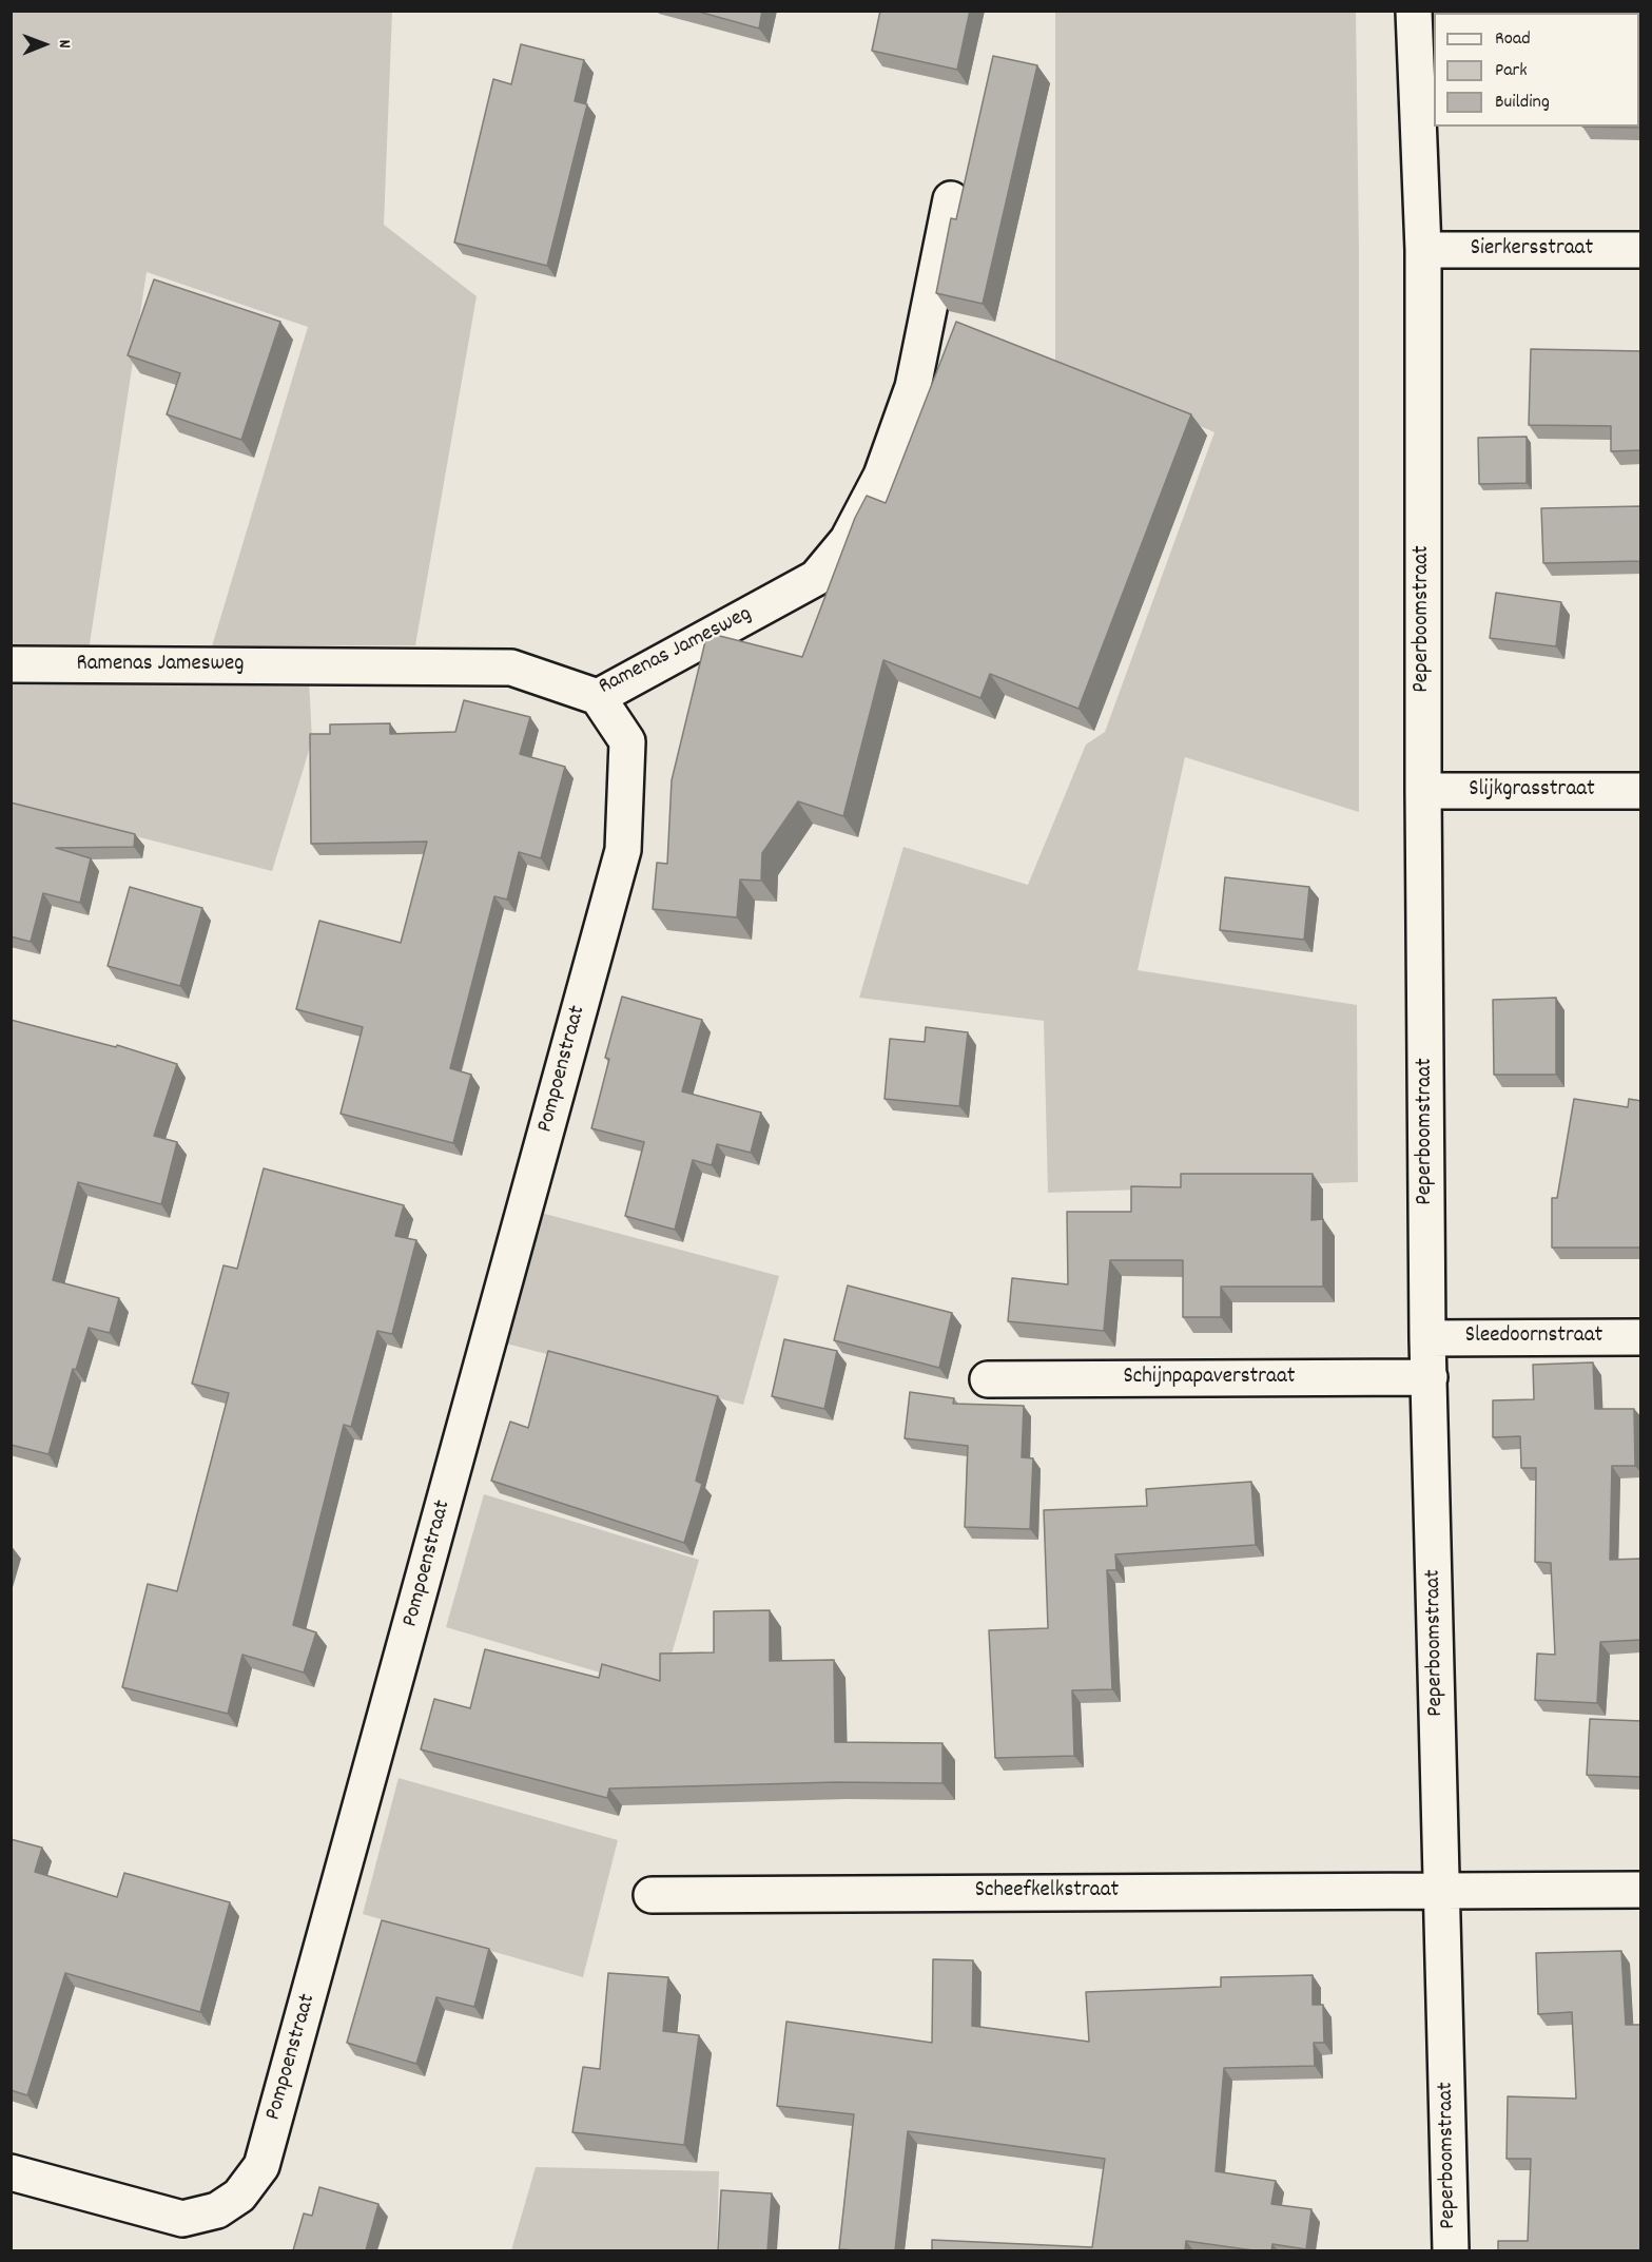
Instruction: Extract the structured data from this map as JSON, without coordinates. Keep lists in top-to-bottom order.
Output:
{
  "streets": {
    "street": [
      "Sierkersstraat",
      "Peperboomstraat",
      "Ramenas Jamesweg",
      "Slijkgrasstraat",
      "Pompoenstraat",
      "Sleedoornstraat",
      "Schijnpapaverstraat",
      "Scheefkelkstraat"
    ]
  },
  "crossings": [
    ["Sierkersstraat", "Peperboomstraat"],
    ["Peperboomstraat", "Slijkgrasstraat"],
    ["Peperboomstraat", "Sleedoornstraat"],
    ["Peperboomstraat", "Schijnpapaverstraat"],
    ["Peperboomstraat", "Scheefkelkstraat"],
    ["Ramenas Jamesweg", "Pompoenstraat"]
  ],
  "legend": ["Road", "Park", "Building"],
  "north": "right"
}
